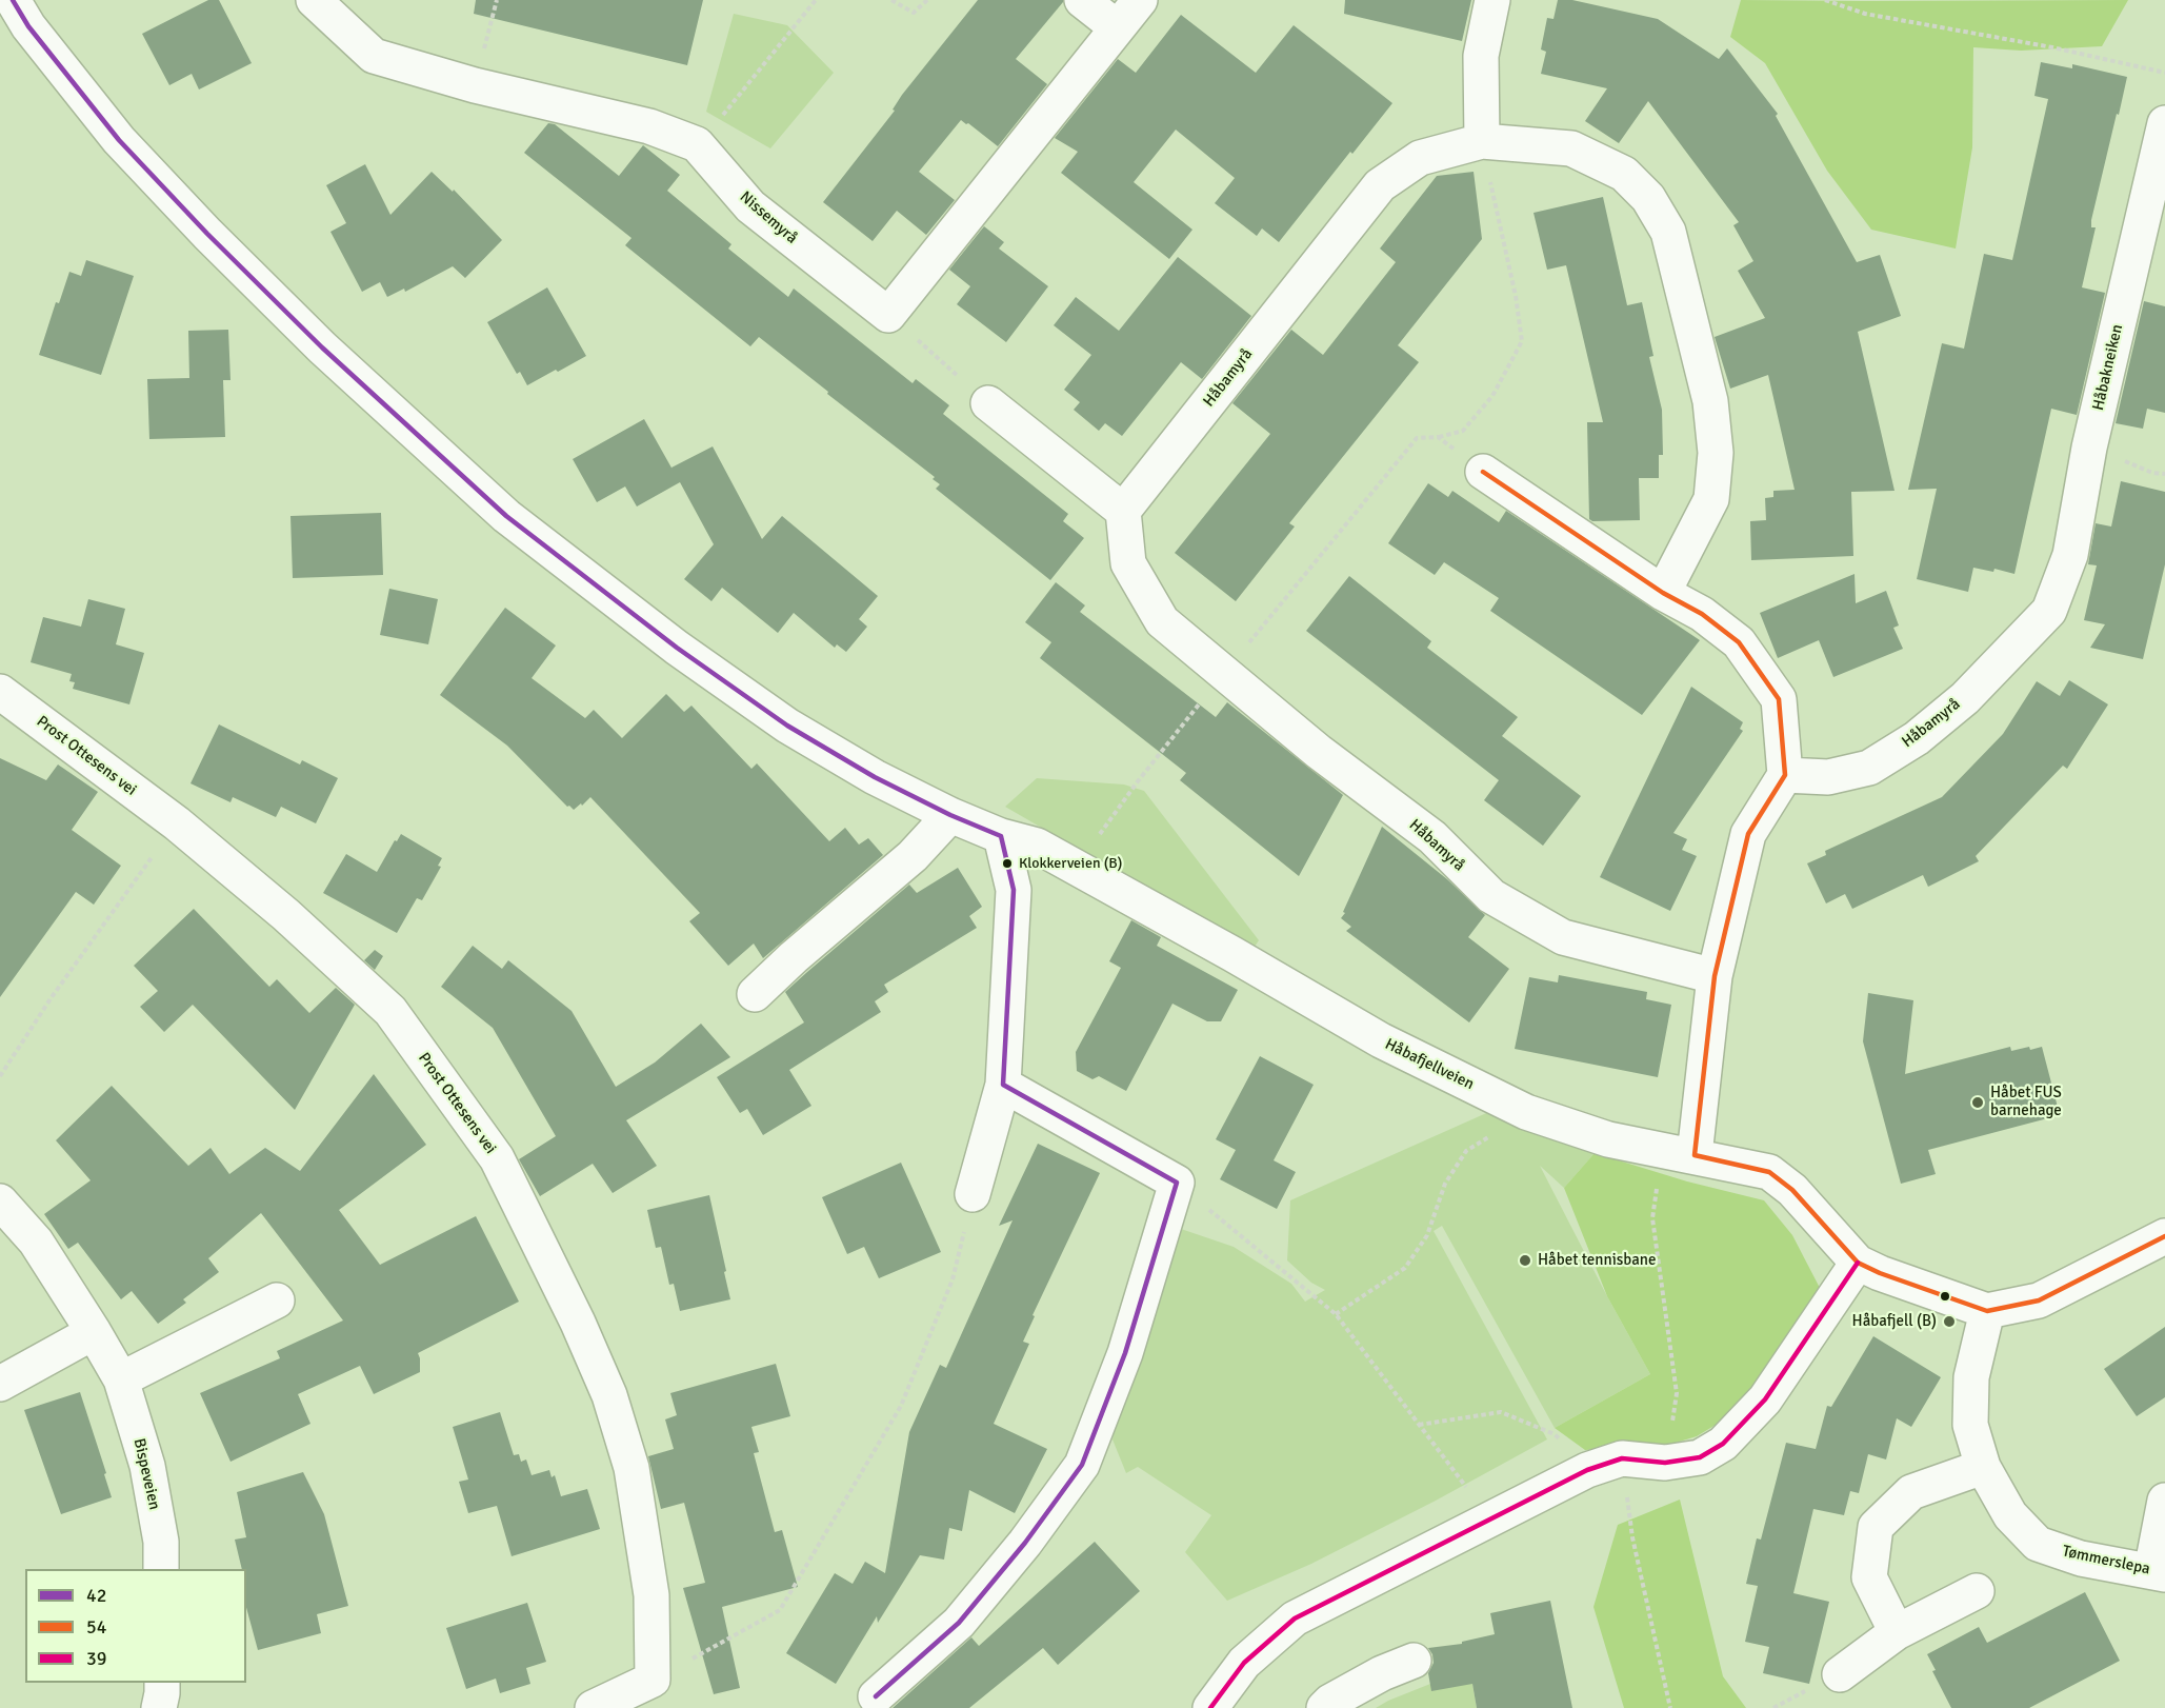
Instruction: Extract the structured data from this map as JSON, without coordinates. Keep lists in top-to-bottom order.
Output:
{
  "streets": {
    "street": [
      "Nissemyrå",
      "Håbakneiken",
      "Håbamyrå",
      "Prost Ottesens vei",
      "Håbafjellveien",
      "Bispeveien",
      "Tømmerslepa"
    ]
  },
  "crossings": [
    ["Håbakneiken", "Håbamyrå"],
    ["Håbafjellveien", "Tømmerslepa"]
  ],
  "places": [
    "Klokkerveien (B)",
    "Håbet FUS barnehage",
    "Håbet tennisbane",
    "Håbafjell (B)"
  ],
  "lines": ["transit line 42", "transit line 54", "transit line 39"],
  "legend": ["42", "54", "39"]
}
